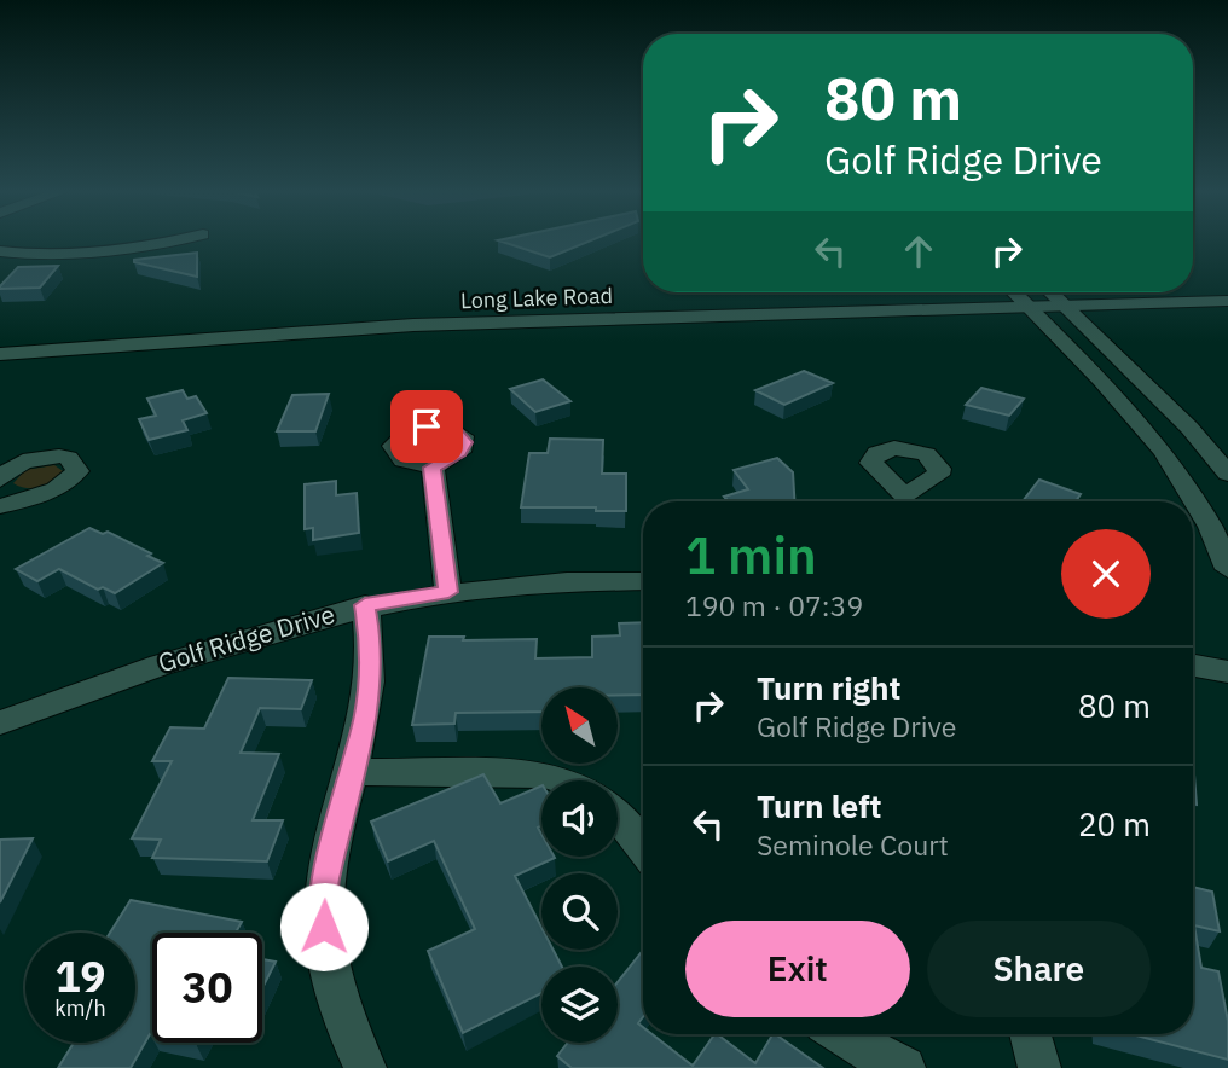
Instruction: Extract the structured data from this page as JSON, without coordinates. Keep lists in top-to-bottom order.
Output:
{
  "streets": {
    "street": ["Long Lake Road", "Golf Ridge Drive"]
  },
  "north": "top left",
  "page": {
    "turn": ["80 m", "Golf Ridge Drive"],
    "heading": ["1 min", "190 m · 07:39"],
    "list": [
      {
        "name": "Turn right",
        "note": "Golf Ridge Drive",
        "value": "80 m"
      },
      {
        "name": "Turn left",
        "note": "Seminole Court",
        "value": "20 m"
      }
    ],
    "buttons": ["Exit", "Share"],
    "speed": "19 km/h",
    "limit": "30"
  }
}
